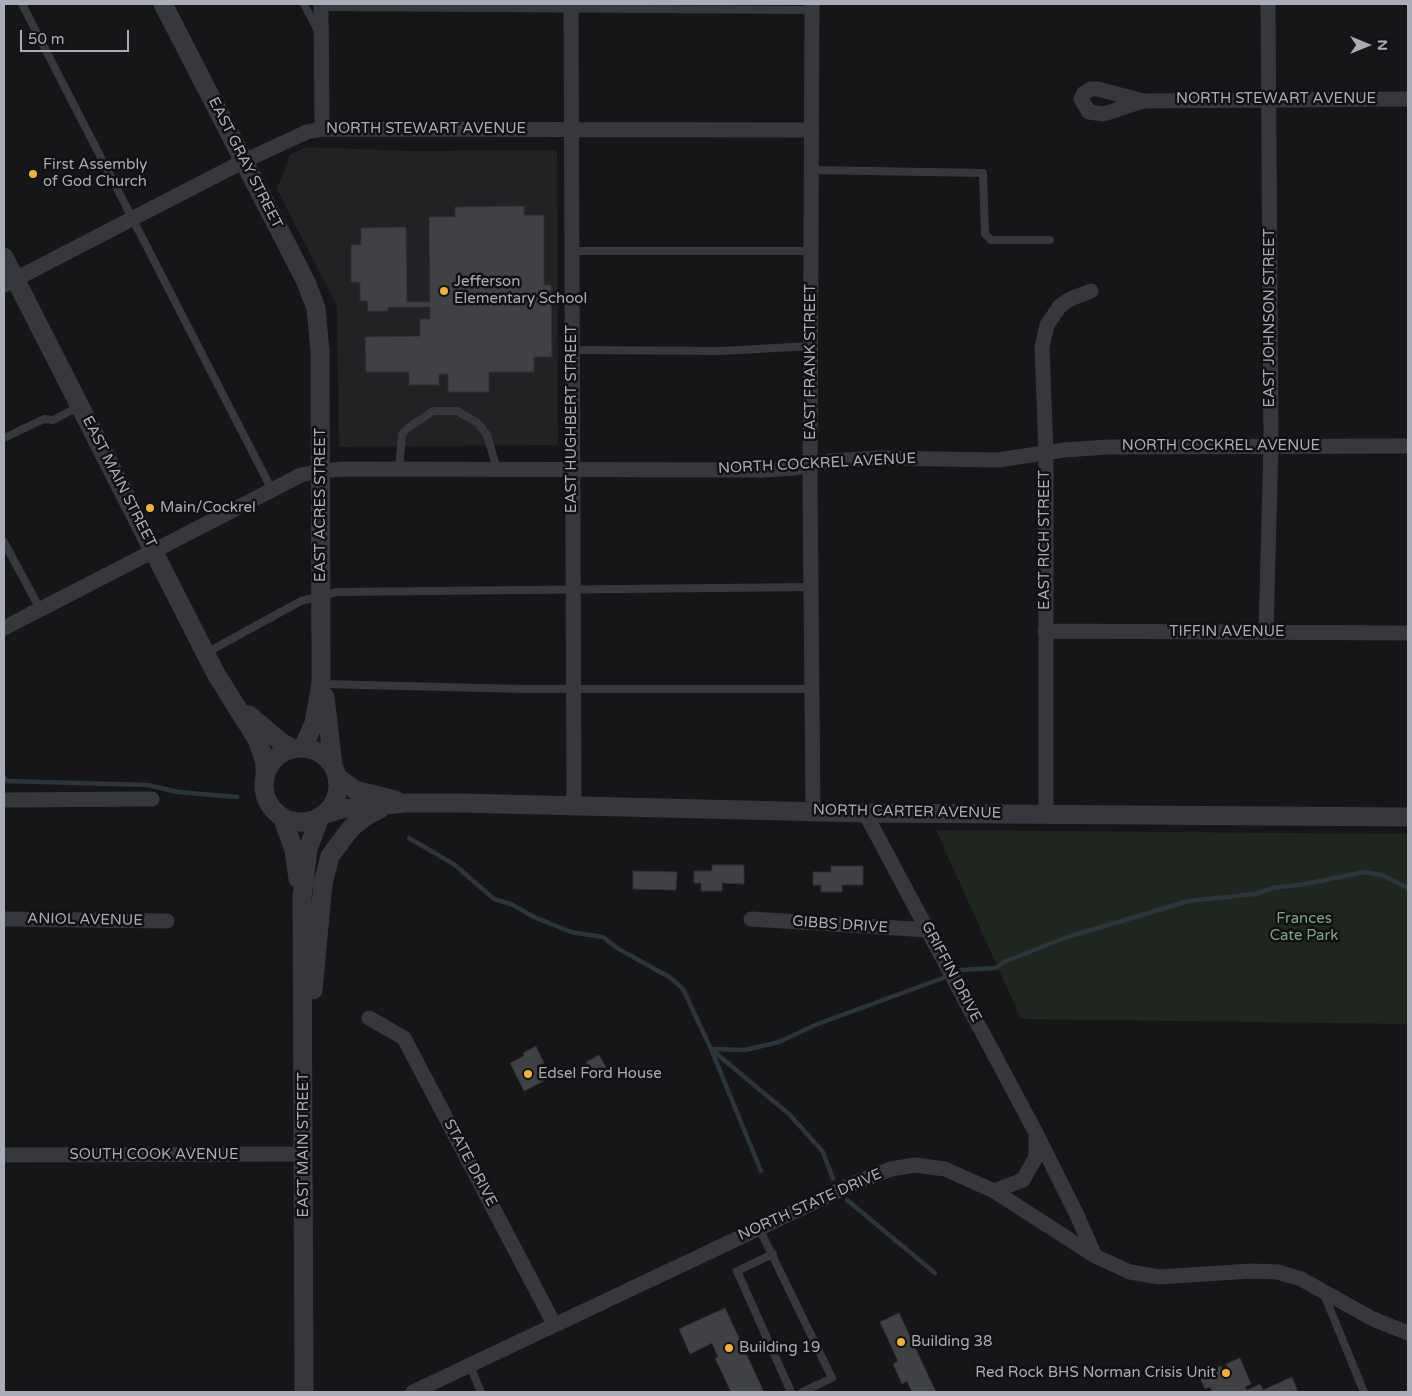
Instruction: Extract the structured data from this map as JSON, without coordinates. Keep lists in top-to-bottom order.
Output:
{
  "streets": {
    "street": [
      "NORTH STEWART AVENUE",
      "EAST GRAY STREET",
      "EAST JOHNSON STREET",
      "EAST FRANK STREET",
      "EAST HUGHBERT STREET",
      "NORTH COCKREL AVENUE",
      "EAST MAIN STREET",
      "EAST ACRES STREET",
      "EAST RICH STREET",
      "TIFFIN AVENUE",
      "NORTH CARTER AVENUE",
      "ANIOL AVENUE",
      "GIBBS DRIVE",
      "GRIFFIN DRIVE",
      "SOUTH COOK AVENUE",
      "STATE DRIVE",
      "NORTH STATE DRIVE"
    ]
  },
  "crossings": [
    ["NORTH STEWART AVENUE", "EAST GRAY STREET"],
    ["NORTH STEWART AVENUE", "EAST JOHNSON STREET"],
    ["NORTH STEWART AVENUE", "EAST FRANK STREET"],
    ["NORTH STEWART AVENUE", "EAST HUGHBERT STREET"],
    ["NORTH STEWART AVENUE", "EAST MAIN STREET"],
    ["EAST GRAY STREET", "EAST ACRES STREET"],
    ["EAST JOHNSON STREET", "NORTH COCKREL AVENUE"],
    ["EAST JOHNSON STREET", "TIFFIN AVENUE"],
    ["EAST FRANK STREET", "NORTH COCKREL AVENUE"],
    ["EAST FRANK STREET", "NORTH CARTER AVENUE"],
    ["EAST HUGHBERT STREET", "NORTH COCKREL AVENUE"],
    ["EAST HUGHBERT STREET", "NORTH CARTER AVENUE"],
    ["NORTH COCKREL AVENUE", "EAST MAIN STREET"],
    ["NORTH COCKREL AVENUE", "EAST ACRES STREET"],
    ["NORTH COCKREL AVENUE", "EAST RICH STREET"],
    ["EAST MAIN STREET", "EAST ACRES STREET"],
    ["EAST MAIN STREET", "NORTH CARTER AVENUE"],
    ["EAST MAIN STREET", "SOUTH COOK AVENUE"],
    ["EAST ACRES STREET", "NORTH CARTER AVENUE"],
    ["EAST RICH STREET", "TIFFIN AVENUE"],
    ["EAST RICH STREET", "NORTH CARTER AVENUE"],
    ["NORTH CARTER AVENUE", "GRIFFIN DRIVE"],
    ["GIBBS DRIVE", "GRIFFIN DRIVE"],
    ["GRIFFIN DRIVE", "NORTH STATE DRIVE"],
    ["STATE DRIVE", "NORTH STATE DRIVE"]
  ],
  "parks": ["Frances Cate Park"],
  "places": [
    "First Assembly of God Church",
    "Jefferson Elementary School",
    "Main/Cockrel",
    "Edsel Ford House",
    "Building 38",
    "Building 19",
    "Red Rock BHS Norman Crisis Unit"
  ],
  "scale_bar": "50 m",
  "north": "right"
}
